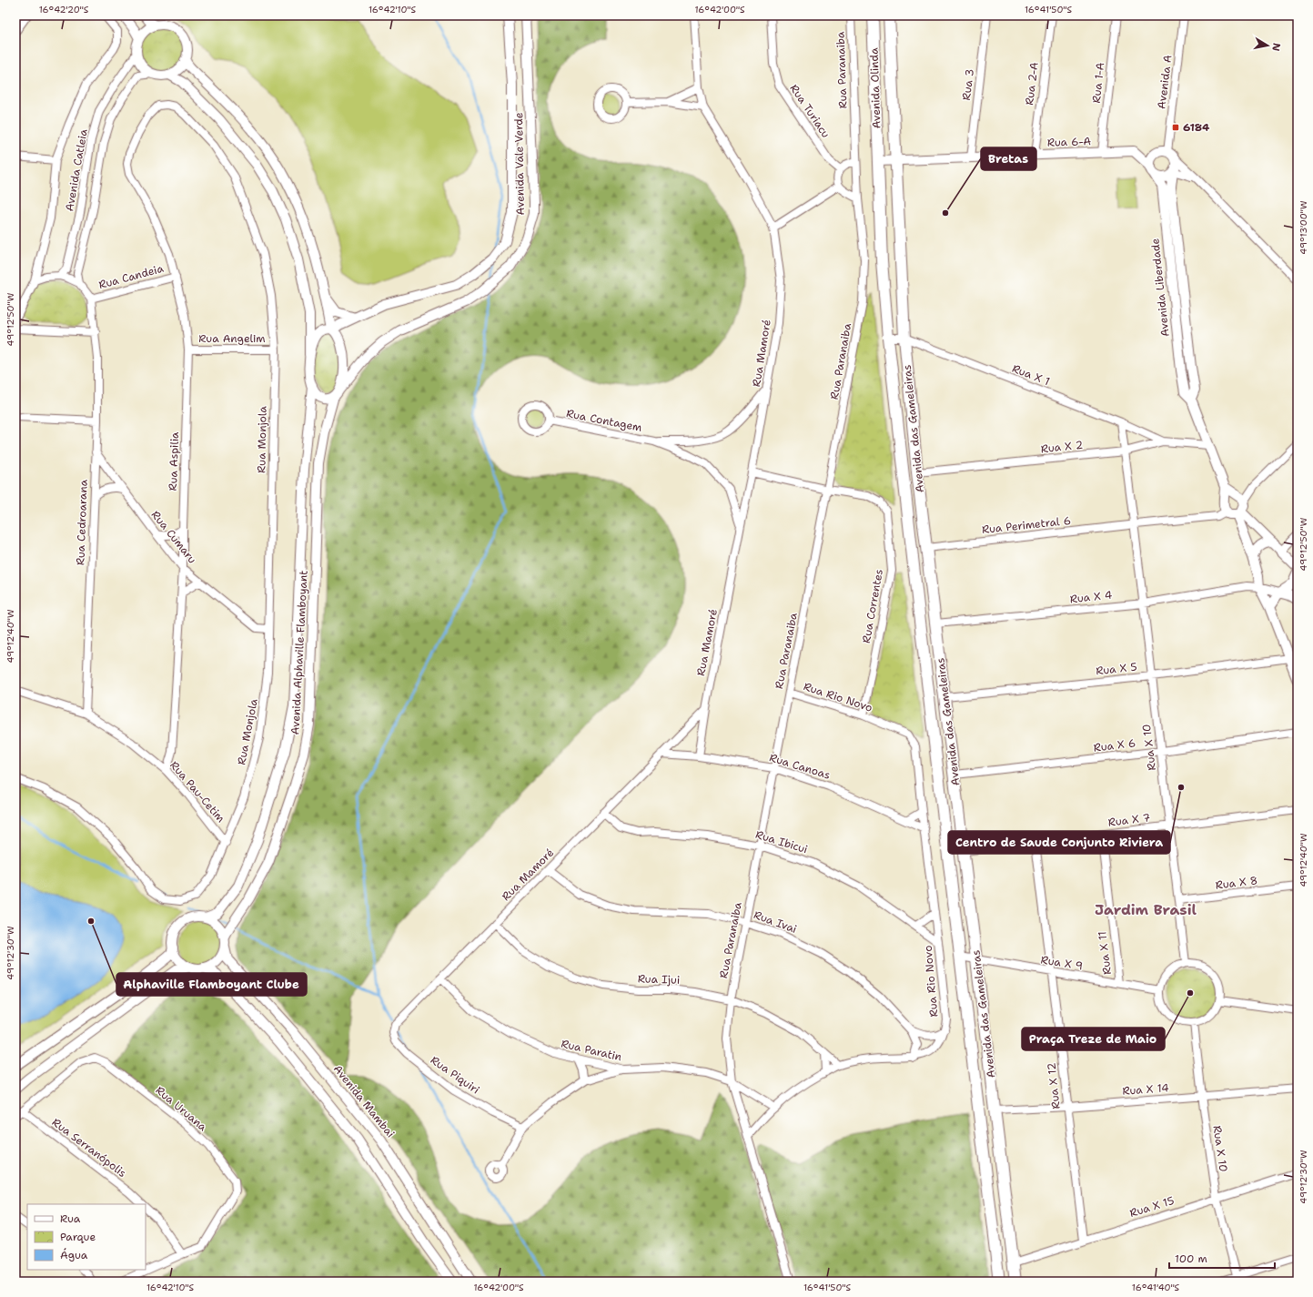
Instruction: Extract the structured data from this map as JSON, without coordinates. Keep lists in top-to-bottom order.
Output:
{
  "streets": {
    "main road": ["Avenida Olinda", "Avenida das Gameleiras"],
    "street": [
      "Rua Paranaiba",
      "Avenida A",
      "Rua 1-A",
      "Rua 2-A",
      "Rua 3",
      "Rua Turiacu",
      "Rua 6-A",
      "Avenida Vale Verde",
      "Avenida Catleia",
      "Rua Candeia",
      "Avenida Liberdade",
      "Rua Angelim",
      "Rua Mamoré",
      "Rua X 1",
      "Rua Contagem",
      "Rua Monjola",
      "Rua X 2",
      "Rua Aspilia",
      "Rua Cedroarana",
      "Rua Perimetral 6",
      "Rua Cumaru",
      "Rua X 4",
      "Rua Correntes",
      "Avenida Alphaville Flamboyant",
      "Rua X 5",
      "Rua Rio Novo",
      "Rua X 6",
      "Rua X 10",
      "Rua Canoas",
      "Rua Pau-Cetim",
      "Rua X 7",
      "Rua Ibicui",
      "Rua X 8",
      "Rua Ivai",
      "Rua X 11",
      "Rua X 9",
      "Rua Ijui",
      "Rua Paratin",
      "Rua Piquiri",
      "Rua X 12",
      "Rua X 14",
      "Avenida Mambai",
      "Rua Uruana",
      "Rua Serranópolis",
      "Rua X 15"
    ]
  },
  "crossings": [
    ["Rua Paranaiba", "Rua Correntes"],
    ["Rua Paranaiba", "Rua Rio Novo"],
    ["Rua Paranaiba", "Rua Canoas"],
    ["Rua Paranaiba", "Rua Ibicui"],
    ["Rua Paranaiba", "Rua Ivai"],
    ["Rua Paranaiba", "Rua Ijui"],
    ["Rua Paranaiba", "Rua Paratin"],
    ["Avenida A", "Rua 6-A"],
    ["Avenida A", "Avenida Liberdade"],
    ["Rua 1-A", "Rua 6-A"],
    ["Rua 2-A", "Rua 6-A"],
    ["Rua 3", "Rua 6-A"],
    ["Avenida Olinda", "Rua 6-A"],
    ["Avenida Olinda", "Avenida das Gameleiras"],
    ["Rua 6-A", "Avenida Liberdade"],
    ["Rua 6-A", "Avenida das Gameleiras"],
    ["Avenida Vale Verde", "Avenida Alphaville Flamboyant"],
    ["Rua Candeia", "Rua Aspilia"],
    ["Rua Candeia", "Rua Cedroarana"],
    ["Avenida Liberdade", "Rua X 2"],
    ["Avenida Liberdade", "Rua Perimetral 6"],
    ["Rua Angelim", "Rua Monjola"],
    ["Rua Angelim", "Rua Aspilia"],
    ["Rua Mamoré", "Rua Contagem"],
    ["Rua Mamoré", "Rua Correntes"],
    ["Rua Mamoré", "Rua Canoas"],
    ["Rua Mamoré", "Rua Ibicui"],
    ["Rua Mamoré", "Rua Ivai"],
    ["Rua Mamoré", "Rua Ijui"],
    ["Rua Mamoré", "Rua Paratin"],
    ["Rua Mamoré", "Rua Piquiri"],
    ["Rua X 1", "Avenida das Gameleiras"],
    ["Rua X 1", "Rua X 2"],
    ["Rua X 1", "Rua X 10"],
    ["Avenida das Gameleiras", "Rua X 2"],
    ["Avenida das Gameleiras", "Rua Perimetral 6"],
    ["Avenida das Gameleiras", "Rua X 4"],
    ["Avenida das Gameleiras", "Rua X 5"],
    ["Avenida das Gameleiras", "Rua X 6"],
    ["Avenida das Gameleiras", "Rua X 7"],
    ["Avenida das Gameleiras", "Rua X 9"],
    ["Avenida das Gameleiras", "Rua X 14"],
    ["Avenida das Gameleiras", "Rua X 15"],
    ["Rua Monjola", "Rua Aspilia"],
    ["Rua Monjola", "Rua Cumaru"],
    ["Rua Monjola", "Rua Pau-Cetim"],
    ["Rua X 2", "Rua X 10"],
    ["Rua Aspilia", "Rua Cumaru"],
    ["Rua Aspilia", "Rua Pau-Cetim"],
    ["Rua Cedroarana", "Rua Cumaru"],
    ["Rua Cedroarana", "Rua Pau-Cetim"],
    ["Rua Perimetral 6", "Rua X 10"],
    ["Rua X 4", "Rua X 10"],
    ["Rua Correntes", "Rua Rio Novo"],
    ["Avenida Alphaville Flamboyant", "Avenida Mambai"],
    ["Rua X 5", "Rua X 10"],
    ["Rua Rio Novo", "Rua Canoas"],
    ["Rua Rio Novo", "Rua Ibicui"],
    ["Rua Rio Novo", "Rua Ivai"],
    ["Rua Rio Novo", "Rua Ijui"],
    ["Rua Rio Novo", "Rua Paratin"],
    ["Rua X 6", "Rua X 10"],
    ["Rua X 10", "Rua X 7"],
    ["Rua X 10", "Rua X 8"],
    ["Rua X 10", "Rua X 9"],
    ["Rua X 10", "Rua X 14"],
    ["Rua X 10", "Rua X 15"],
    ["Rua X 7", "Rua X 11"],
    ["Rua X 7", "Rua X 12"],
    ["Rua X 11", "Rua X 9"],
    ["Rua X 9", "Rua X 12"],
    ["Rua X 12", "Rua X 14"],
    ["Rua X 12", "Rua X 15"],
    ["Rua Uruana", "Rua Serranópolis"]
  ],
  "districts": ["Jardim Brasil"],
  "places": {
    "transit": ["6184"],
    "other": [
      "Bretas",
      "Centro de Saude Conjunto Riviera",
      "Alphaville Flamboyant Clube",
      "Praça Treze de Maio"
    ]
  },
  "legend": ["Rua", "Parque", "Água"],
  "scale_bar": "100 m",
  "north": "right",
  "coordinates": [
    "16°42'20\"S",
    "16°42'10\"S",
    "16°42'00\"S",
    "16°41'50\"S",
    "49°13'00\"W",
    "49°12'50\"W",
    "49°12'40\"W",
    "49°12'30\"W",
    "16°41'40\"S"
  ]
}
